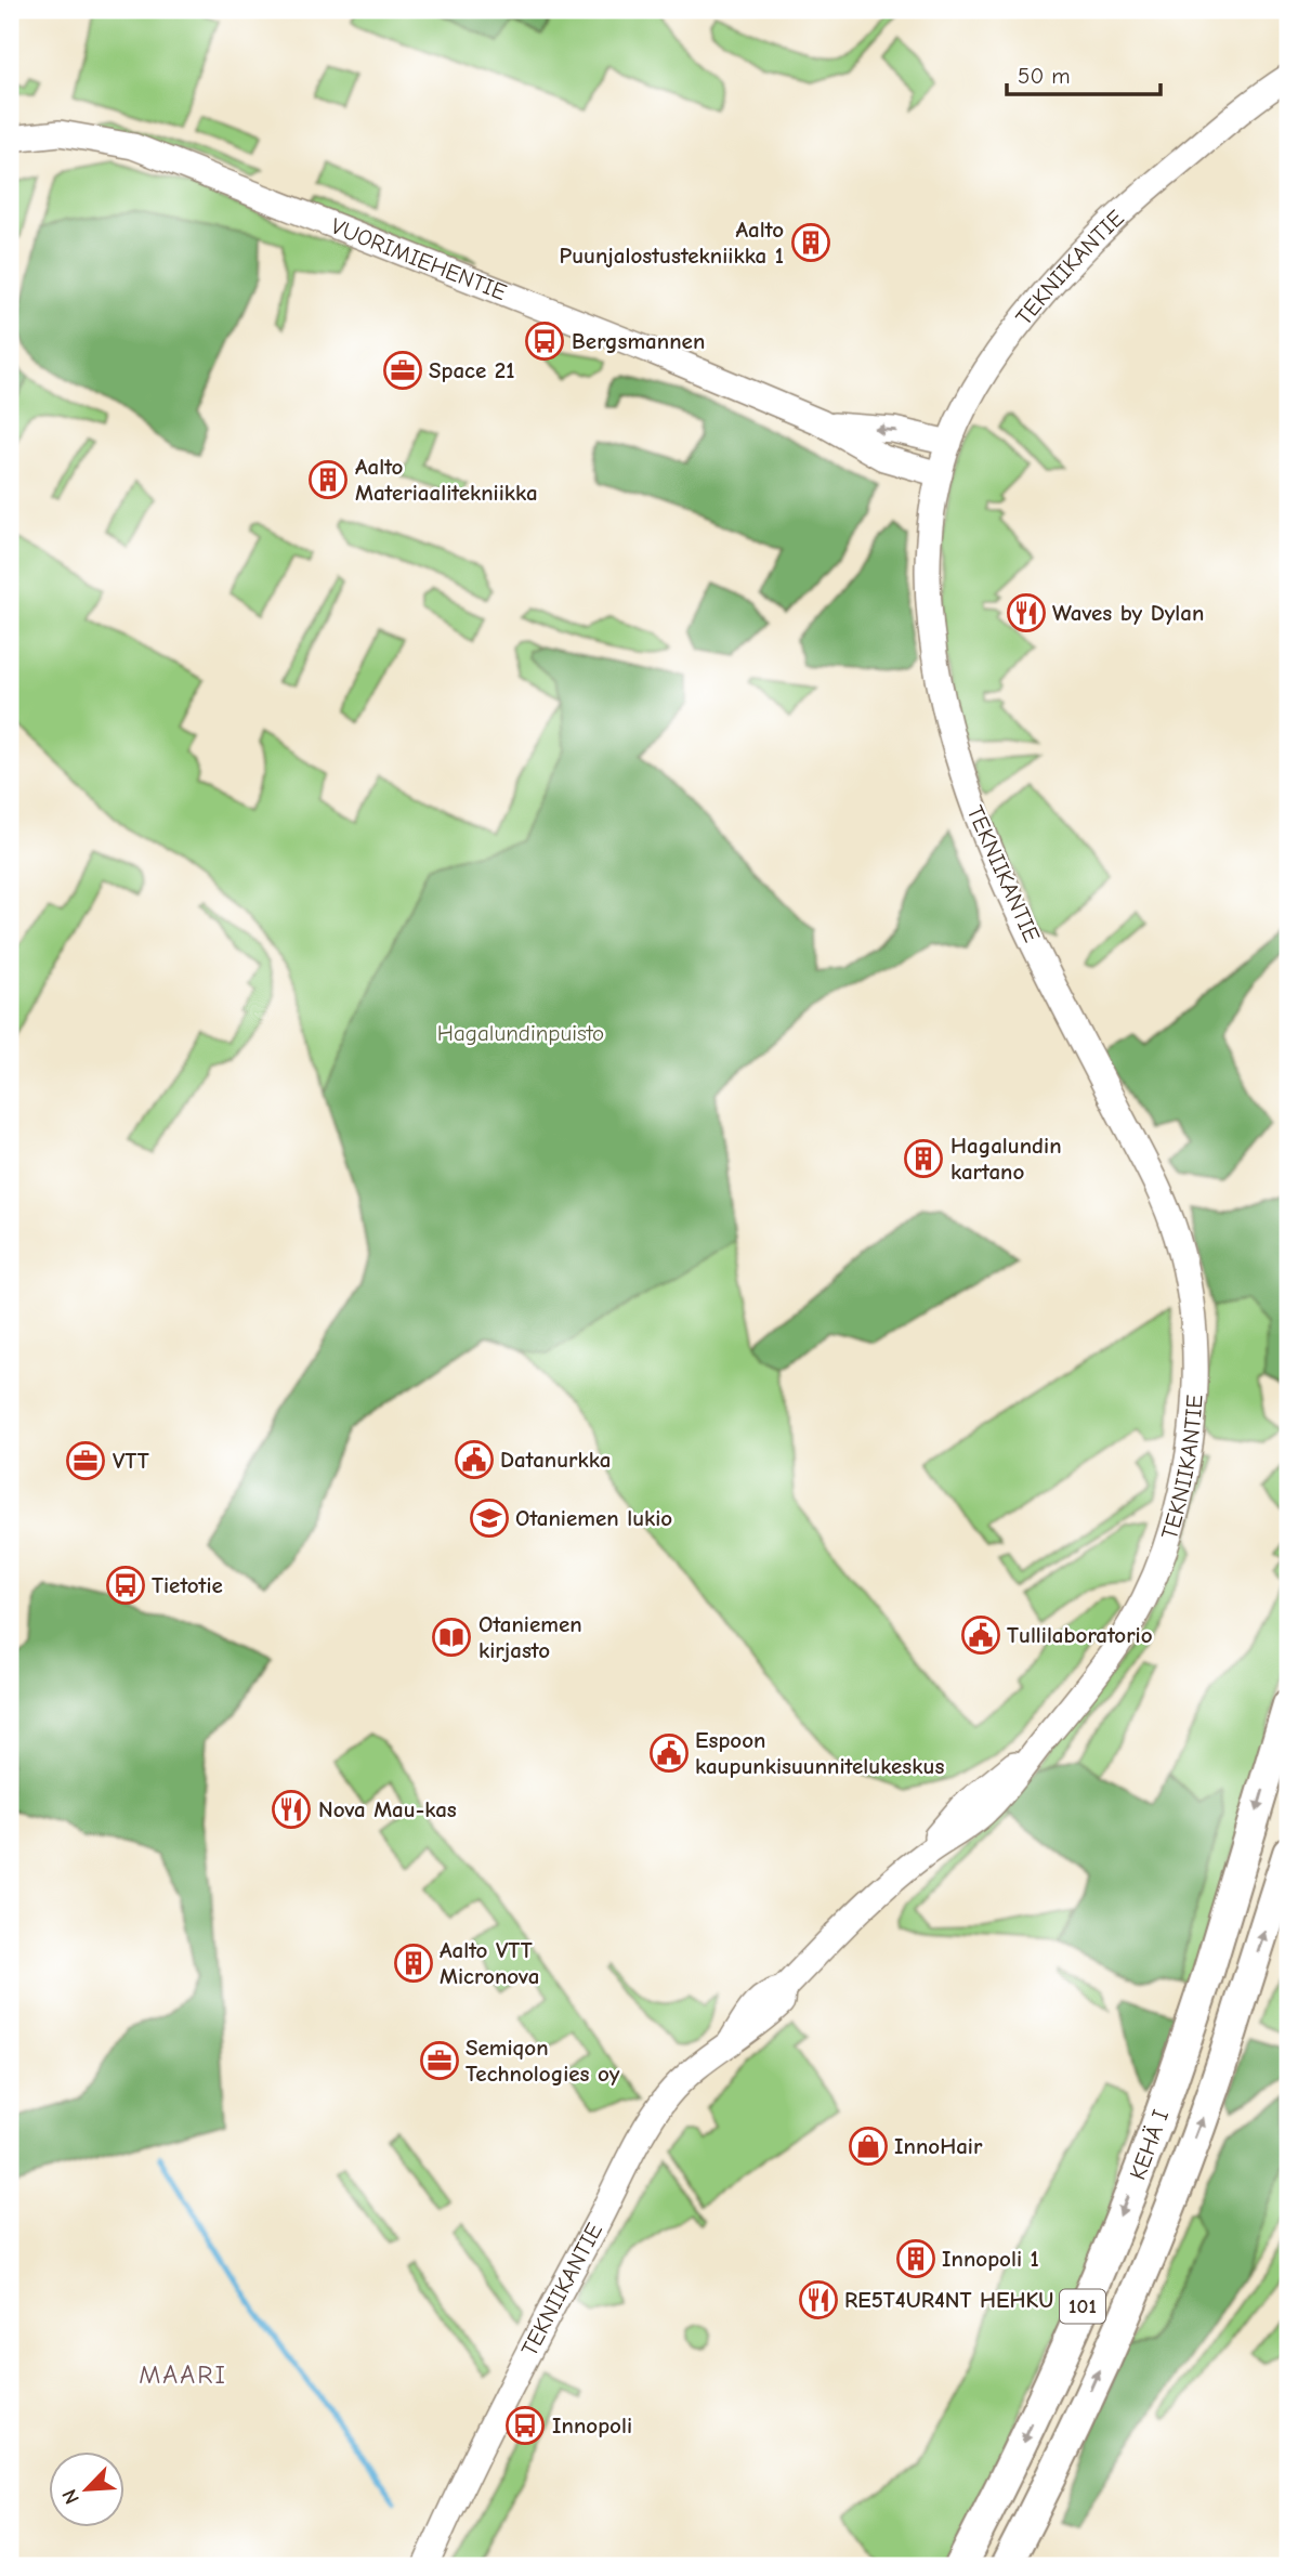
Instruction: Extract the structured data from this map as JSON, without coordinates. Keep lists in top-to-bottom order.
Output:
{
  "streets": {
    "highway": ["KEHÄ I", "101"],
    "main road": ["VUORIMIEHENTIE", "TEKNIIKANTIE"]
  },
  "crossings": [
    ["VUORIMIEHENTIE", "TEKNIIKANTIE"]
  ],
  "districts": ["MAARI"],
  "parks": ["Hagalundinpuisto"],
  "places": {
    "building": [
      "Aalto Puunjalostustekniikka 1",
      "Aalto Materiaalitekniikka",
      "Hagalundin kartano",
      "Aalto VTT Micronova",
      "Innopoli 1"
    ],
    "bus stop": ["Bergsmannen", "Tietotie", "Innopoli"],
    "office": ["Space 21", "VTT", "Semiqon Technologies oy"],
    "restaurant": ["Waves by Dylan", "Nova Mau-kas", "RE5T4UR4NT HEHKU"],
    "public building": ["Datanurkka", "Tullilaboratorio", "Espoon kaupunkisuunnitelukeskus"],
    "school or university": ["Otaniemen lukio"],
    "library": ["Otaniemen kirjasto"],
    "shop": ["InnoHair"]
  },
  "scale_bar": "50 m",
  "north": "bottom left"
}
